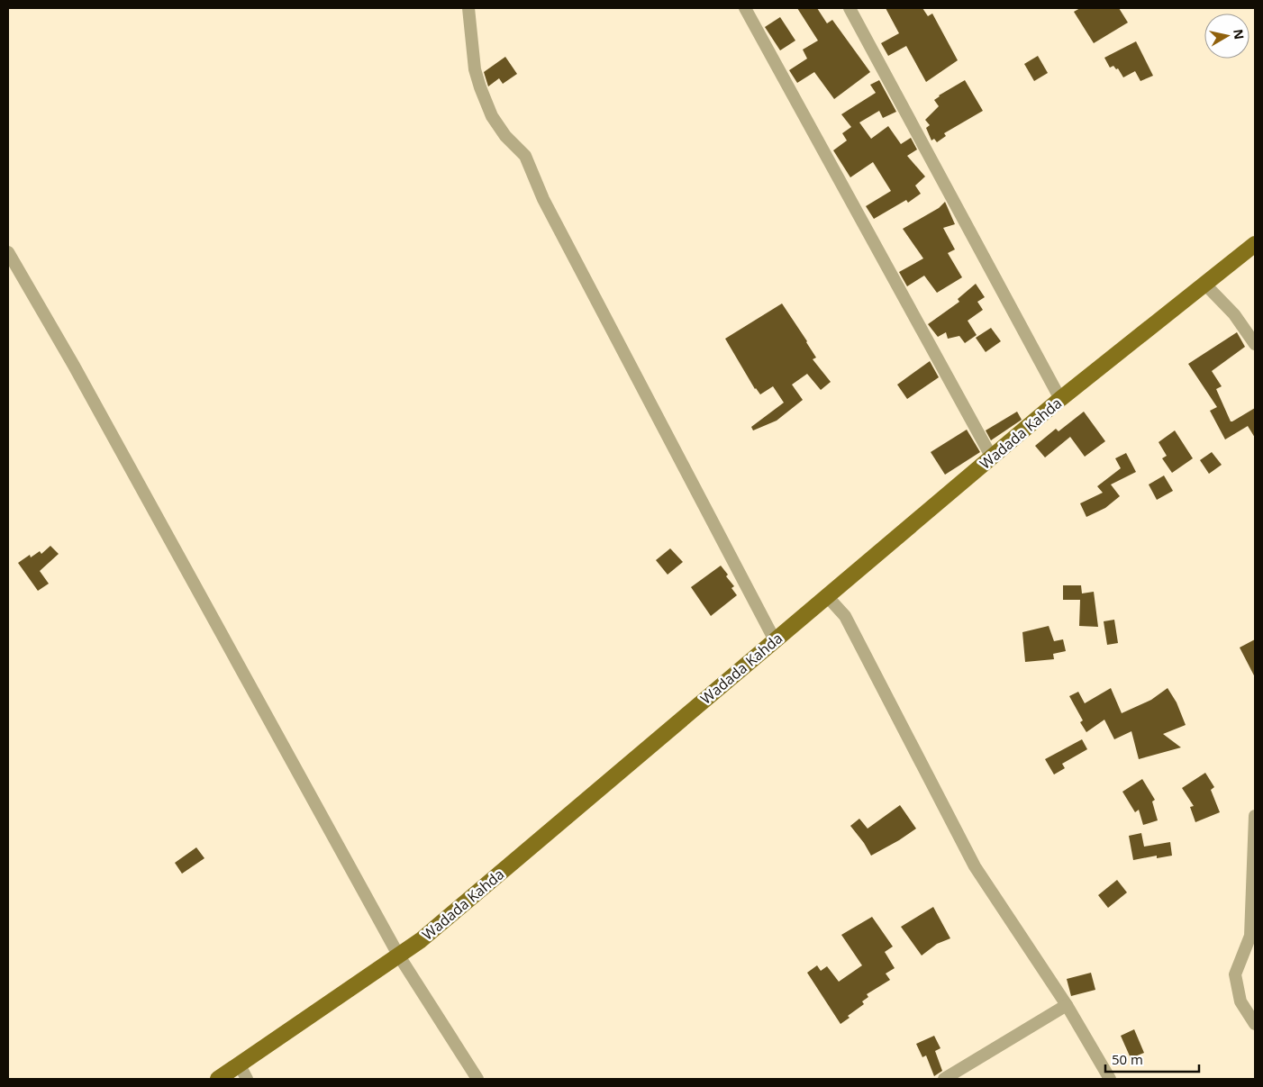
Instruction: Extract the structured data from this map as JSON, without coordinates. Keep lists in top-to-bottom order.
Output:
{
  "streets": {
    "main road": ["Wadada Kahda"]
  },
  "scale_bar": "50 m",
  "north": "right"
}
